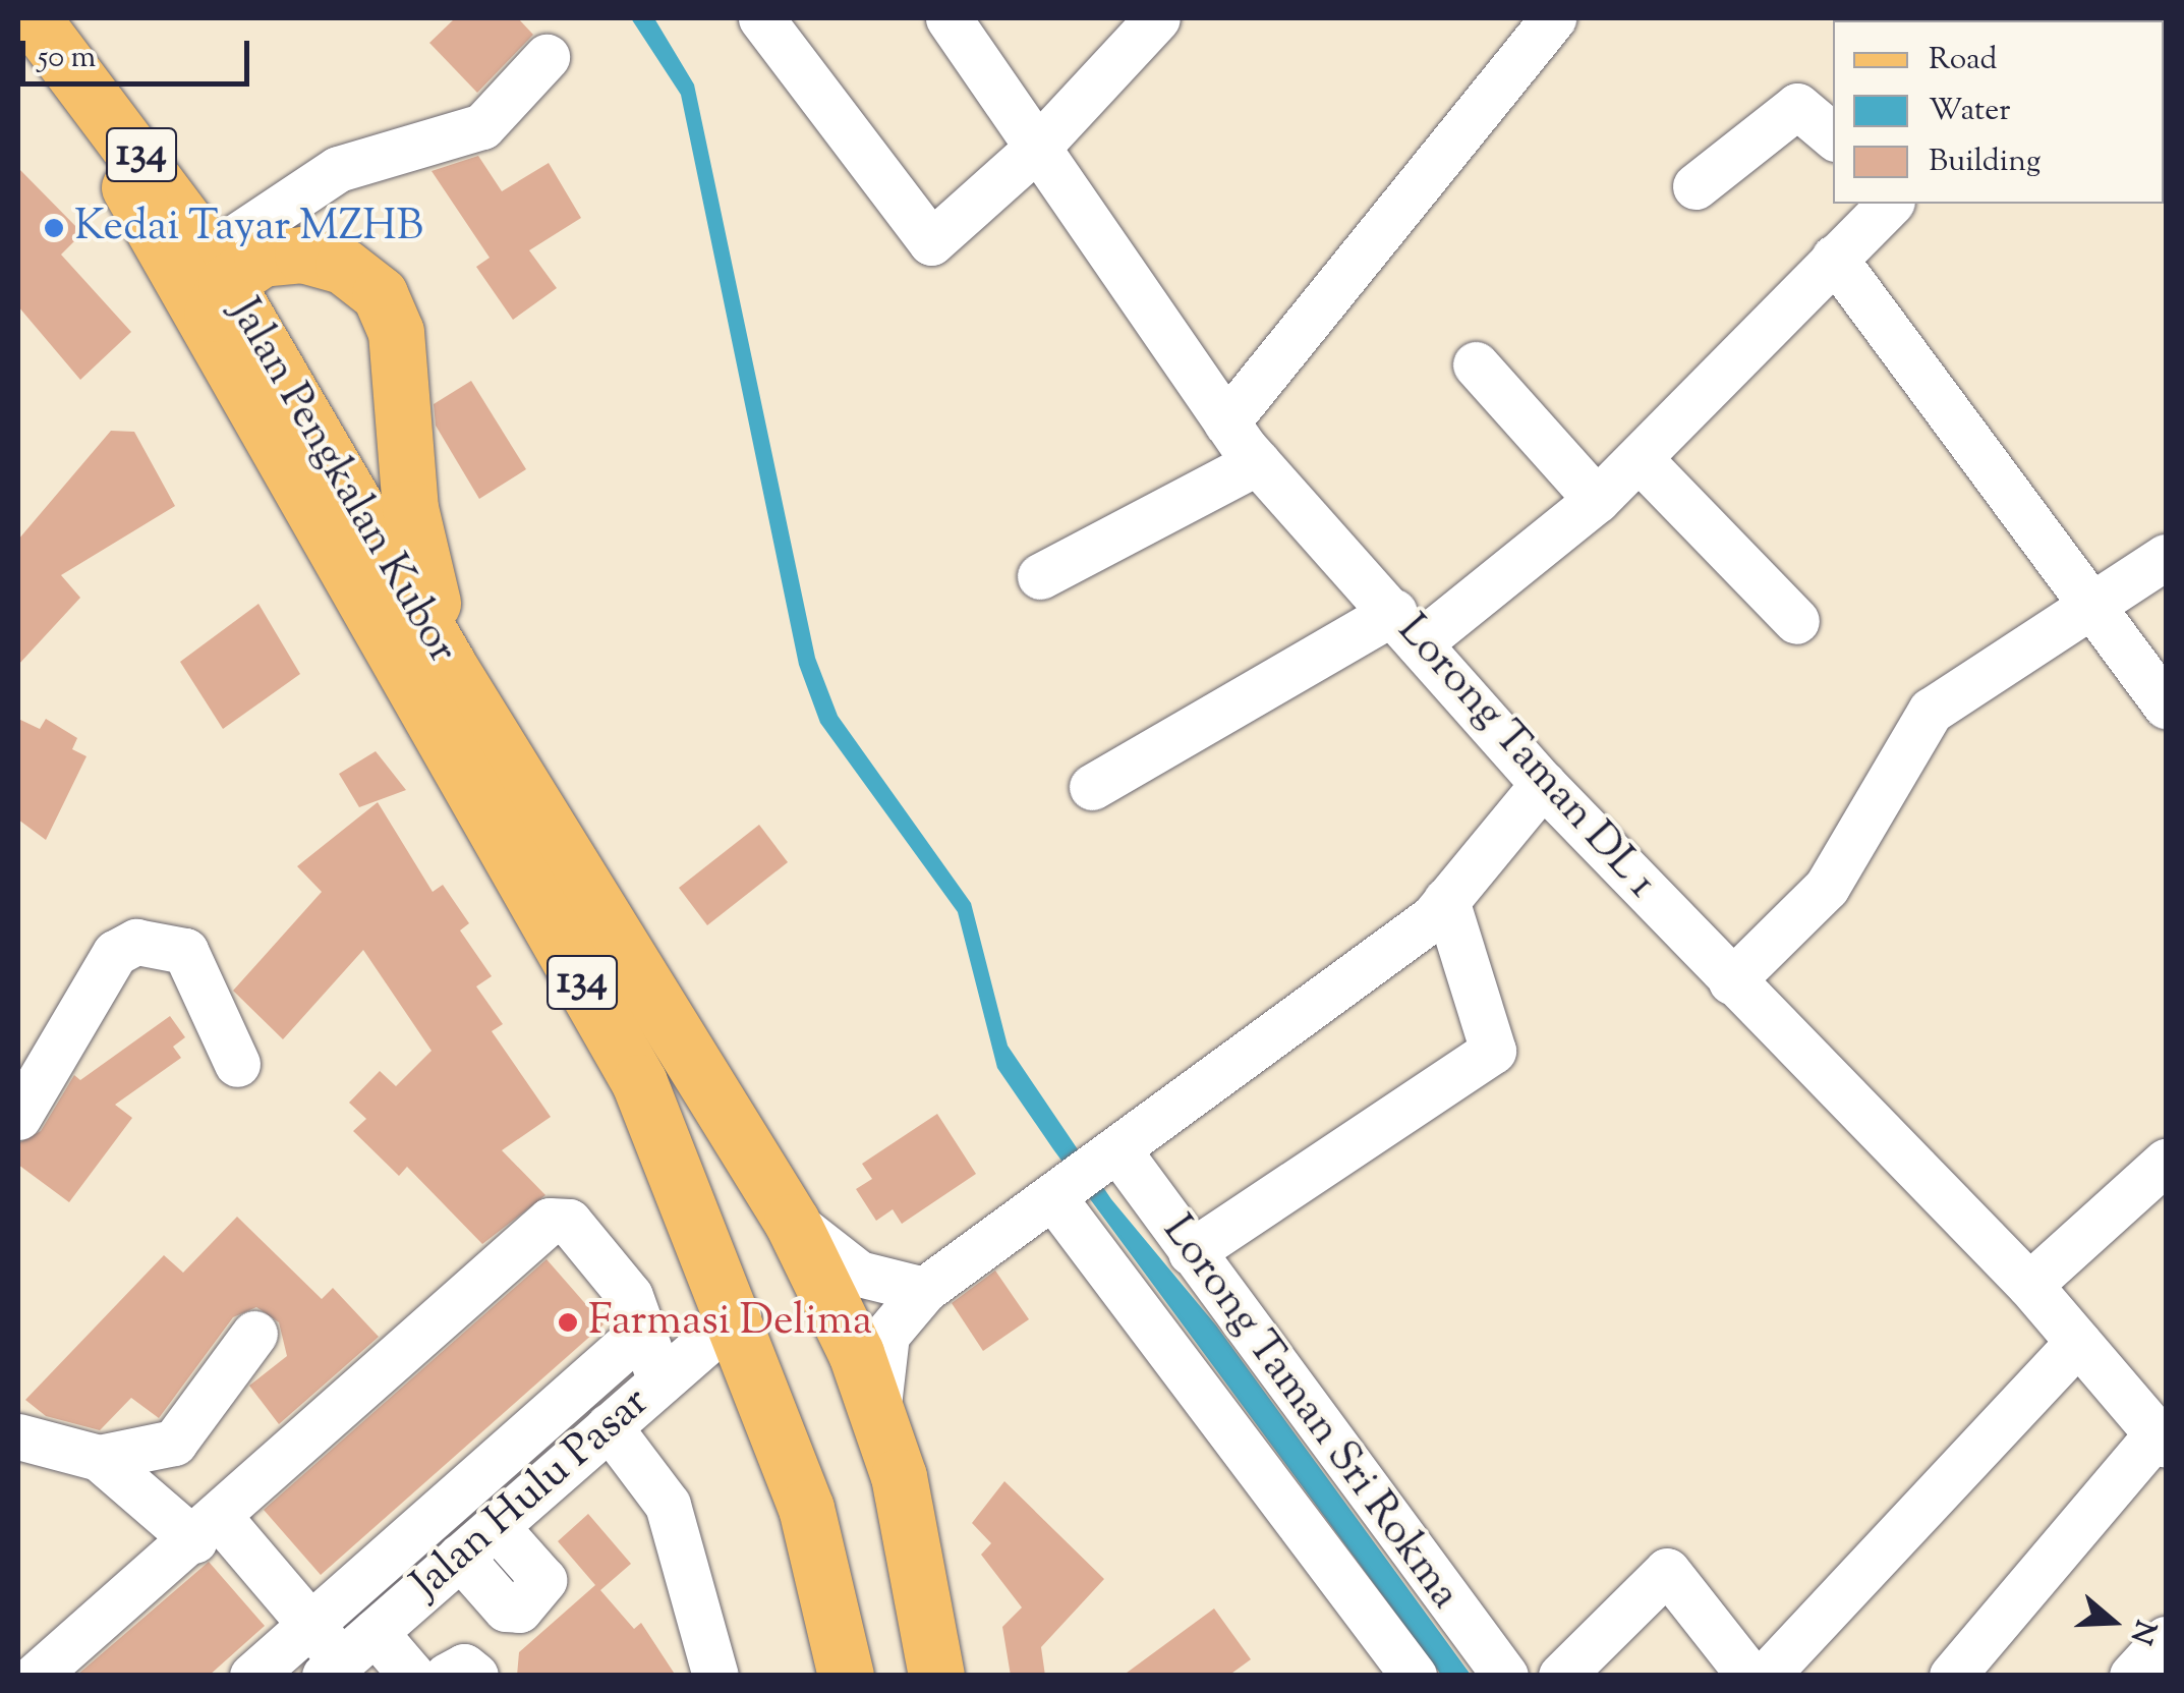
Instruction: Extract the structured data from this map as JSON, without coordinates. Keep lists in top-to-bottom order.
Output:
{
  "streets": {
    "main road": ["134", "Jalan Pengkalan Kubor"],
    "street": ["Lorong Taman DL 1", "Lorong Taman Sri Rokma", "Jalan Hulu Pasar"]
  },
  "crossings": [
    ["Jalan Pengkalan Kubor", "Jalan Hulu Pasar"]
  ],
  "places": ["Kedai Tayar MZHB", "Farmasi Delima"],
  "legend": ["Road", "Water", "Building"],
  "scale_bar": "50 m",
  "north": "right"
}
